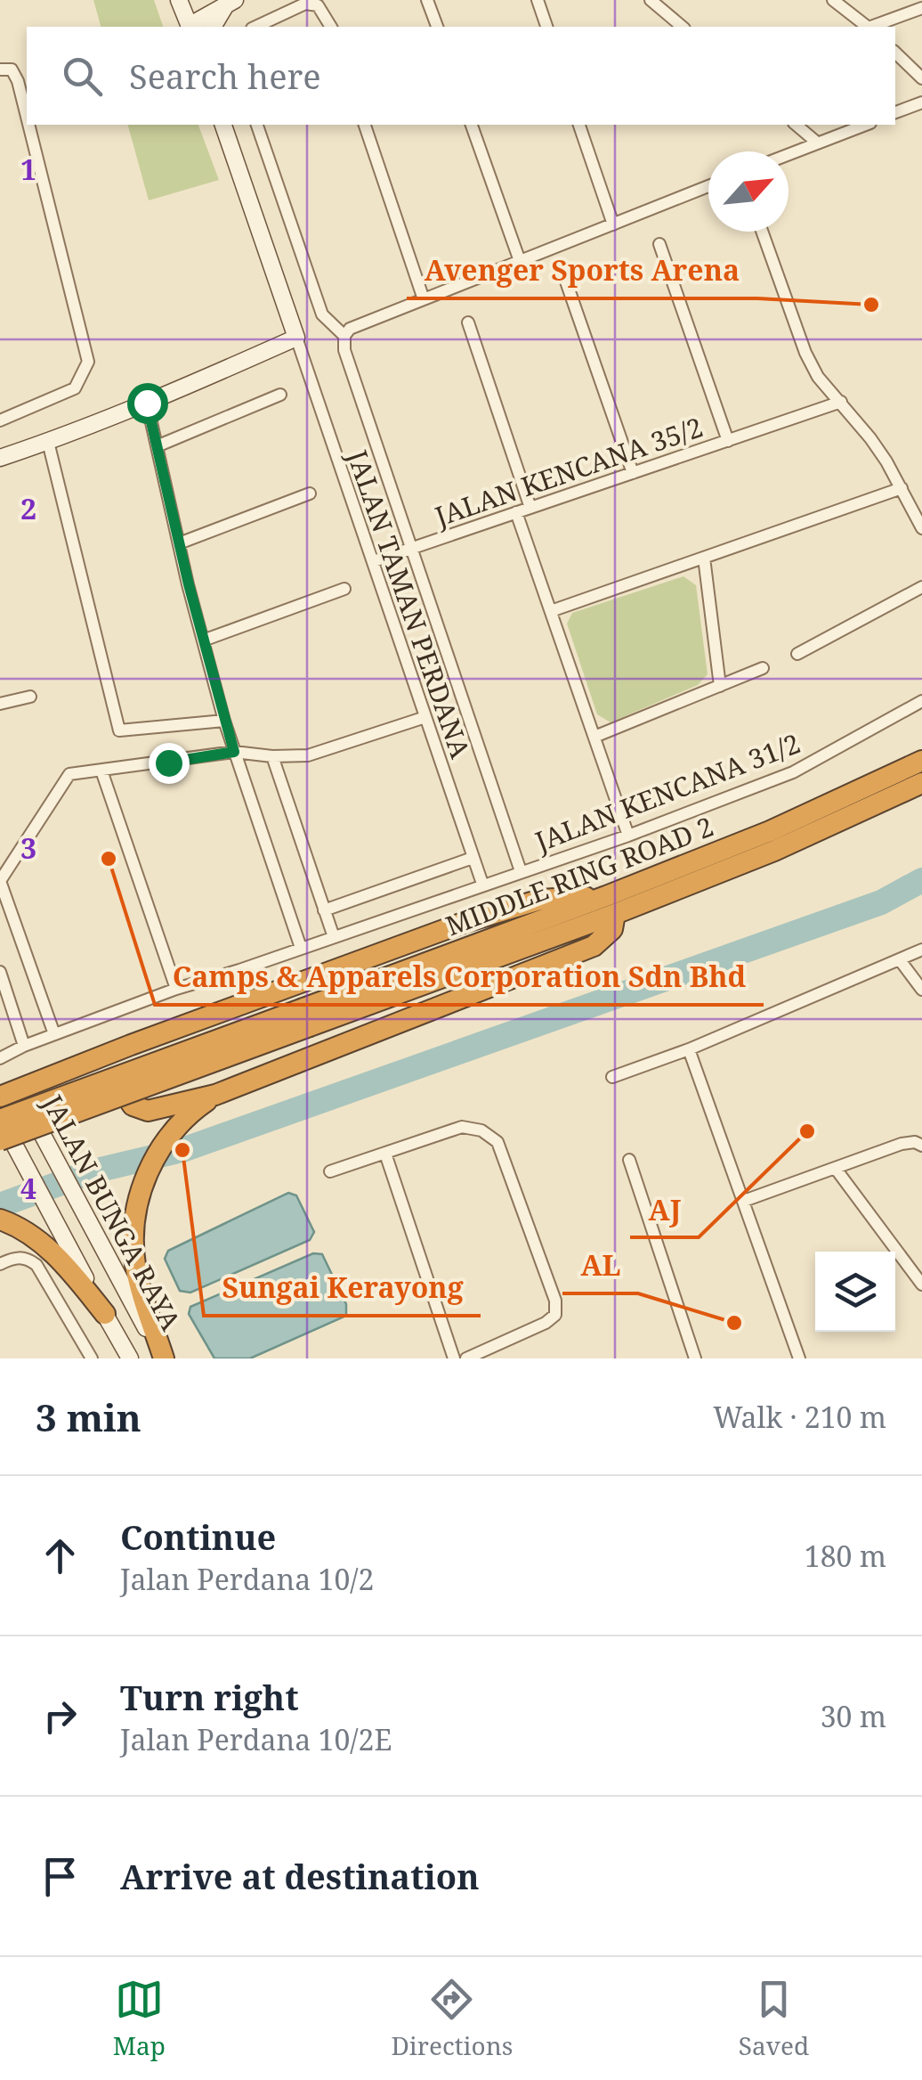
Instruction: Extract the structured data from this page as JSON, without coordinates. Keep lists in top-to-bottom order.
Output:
{
  "streets": {
    "highway": ["MIDDLE RING ROAD 2"],
    "street": [
      "JALAN KENCANA 35/2",
      "JALAN TAMAN PERDANA",
      "JALAN KENCANA 31/2",
      "JALAN BUNGA RAYA"
    ]
  },
  "crossings": [
    ["JALAN KENCANA 35/2", "JALAN TAMAN PERDANA"],
    ["JALAN TAMAN PERDANA", "JALAN KENCANA 31/2"],
    ["MIDDLE RING ROAD 2", "JALAN BUNGA RAYA"]
  ],
  "places": [
    "Avenger Sports Arena",
    "Camps & Apparels Corporation Sdn Bhd",
    "AJ",
    "Sungai Kerayong",
    "AL"
  ],
  "north": "top right",
  "page": {
    "search": "Search here",
    "heading": ["3 min", "Walk · 210 m"],
    "list": [
      ["Continue", "Jalan Perdana 10/2", "180 m"],
      ["Turn right", "Jalan Perdana 10/2E", "30 m"],
      "Arrive at destination"
    ],
    "nav": ["Map", "Directions", "Saved"]
  },
  "grid": {
    "rows": [
      "1",
      "2",
      "3",
      "4"
    ]
  }
}
